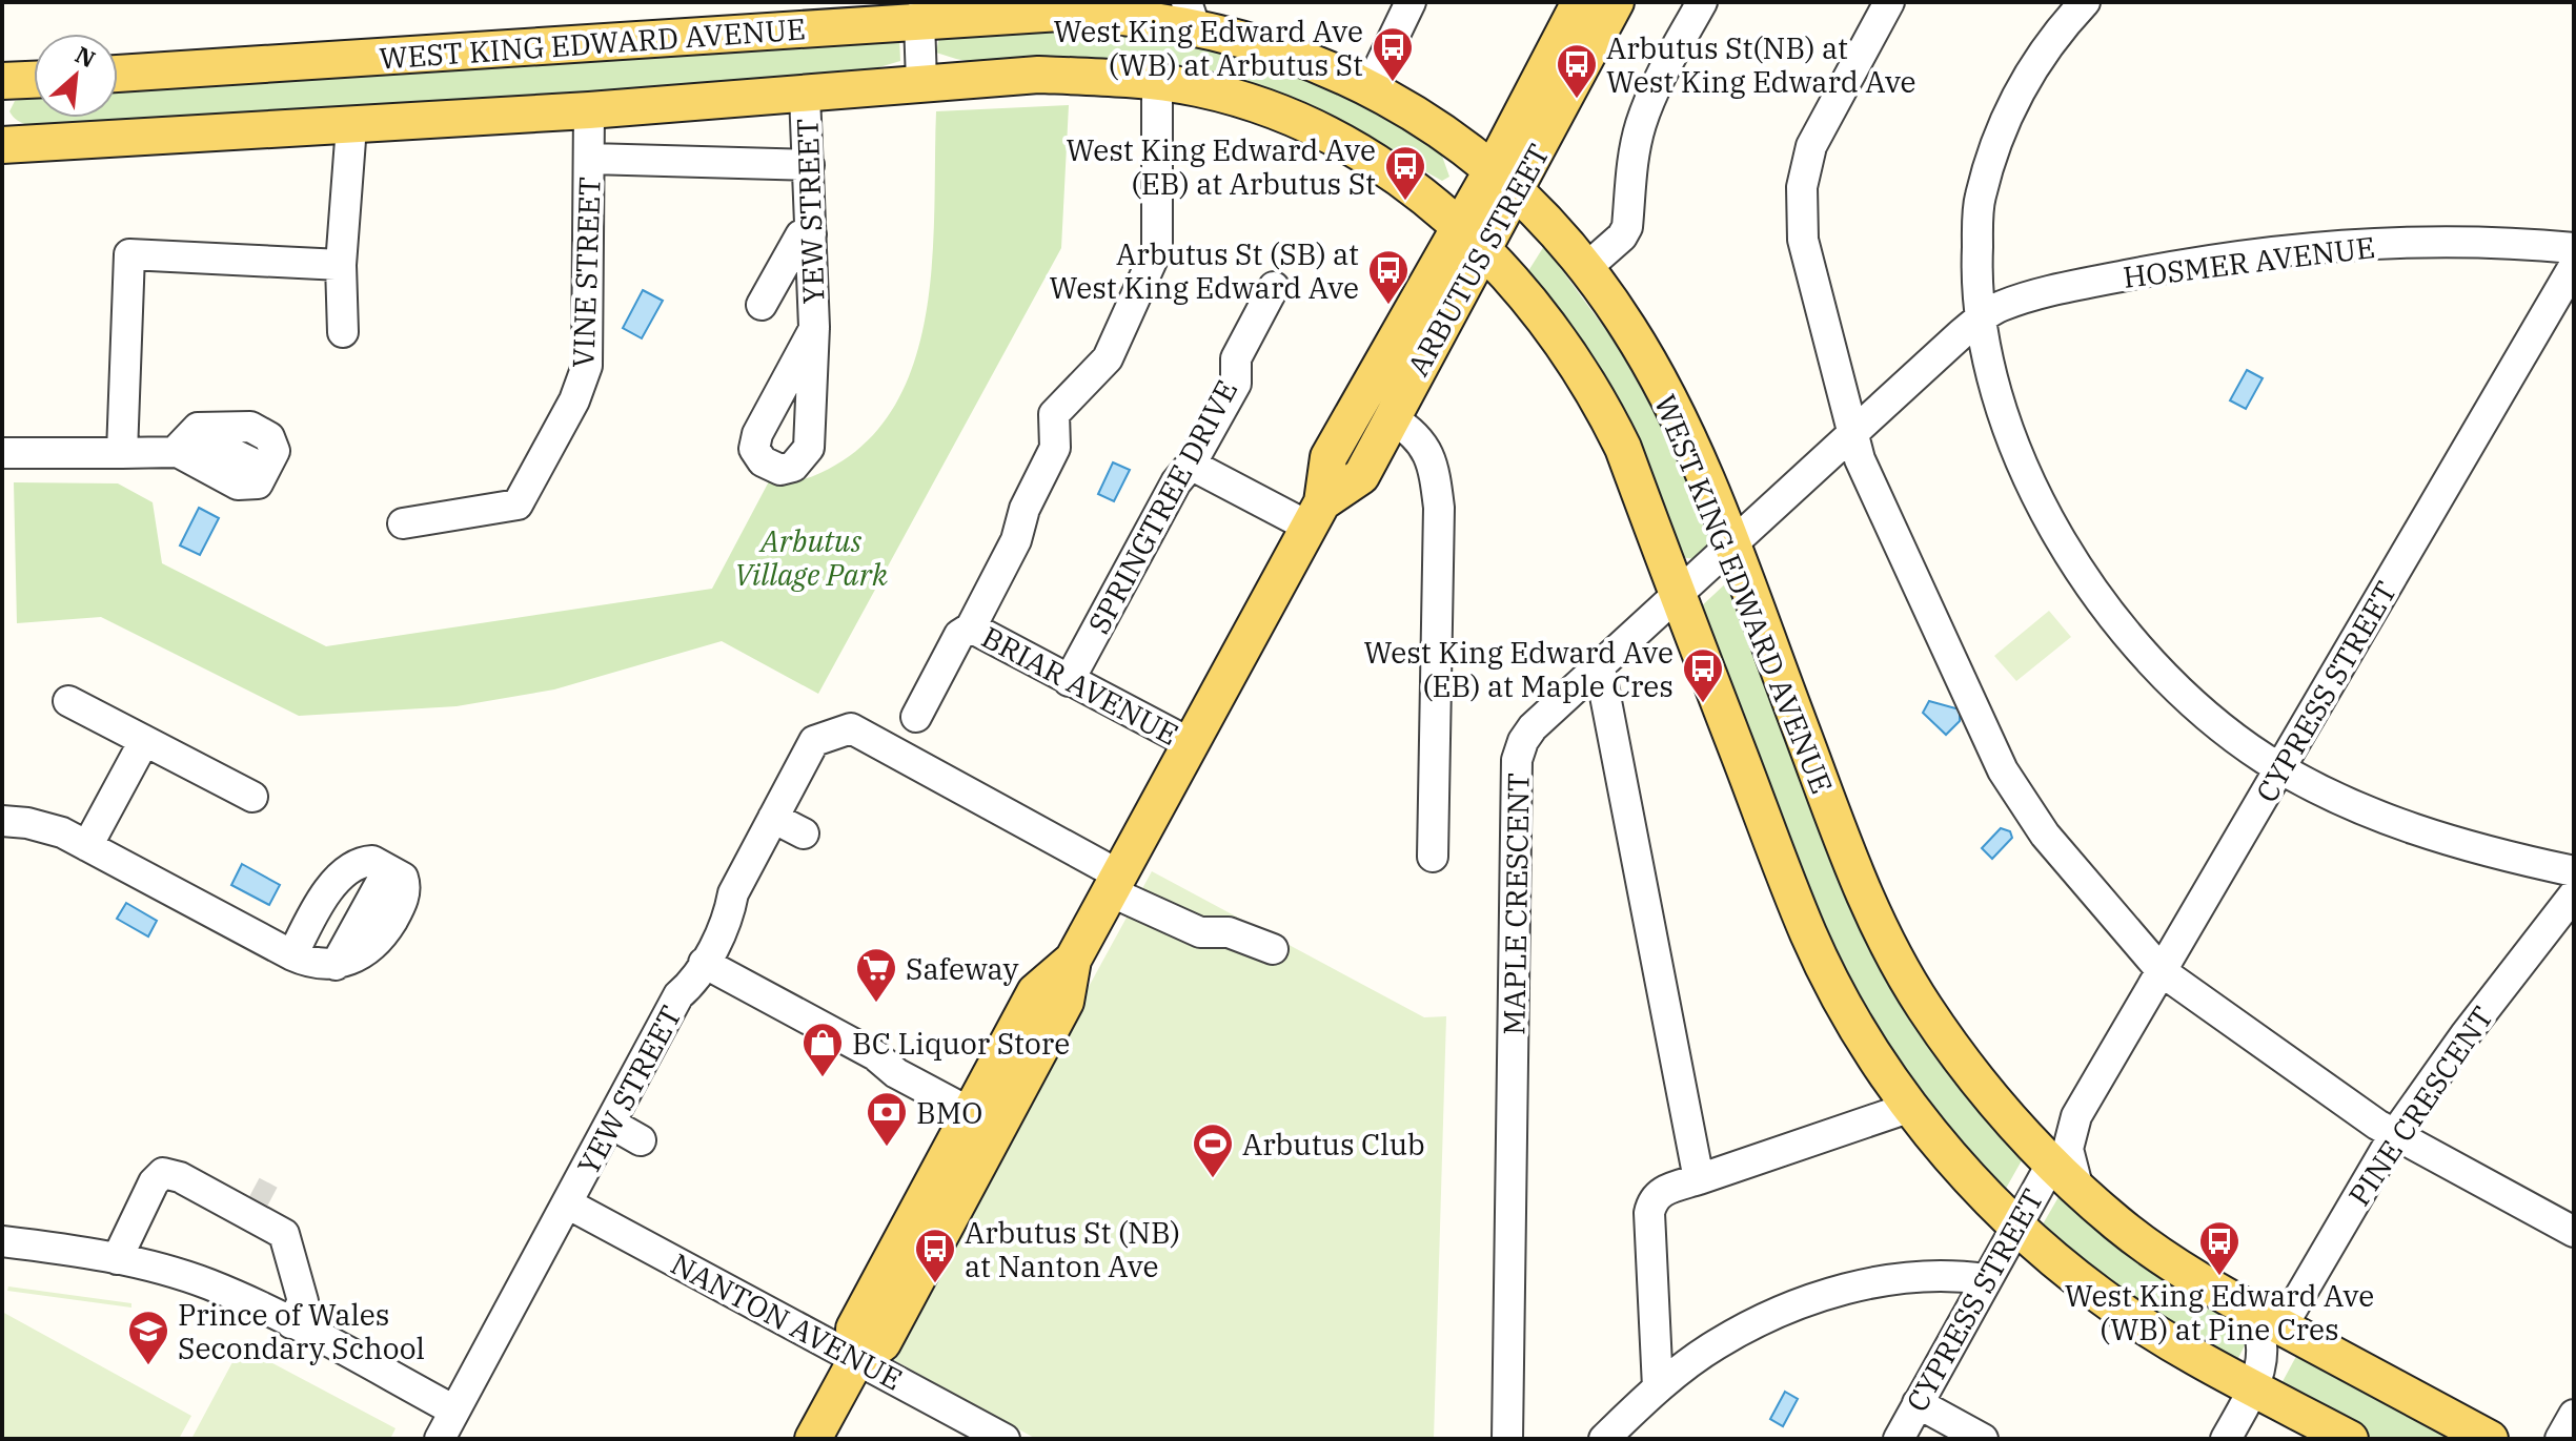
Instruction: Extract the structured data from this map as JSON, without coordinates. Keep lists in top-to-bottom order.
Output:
{
  "streets": {
    "main road": ["WEST KING EDWARD AVENUE", "ARBUTUS STREET"],
    "street": [
      "YEW STREET",
      "HOSMER AVENUE",
      "VINE STREET",
      "SPRINGTREE DRIVE",
      "BRIAR AVENUE",
      "CYPRESS STREET",
      "MAPLE CRESCENT",
      "PINE CRESCENT",
      "NANTON AVENUE"
    ]
  },
  "crossings": [
    ["WEST KING EDWARD AVENUE", "YEW STREET"],
    ["WEST KING EDWARD AVENUE", "ARBUTUS STREET"],
    ["WEST KING EDWARD AVENUE", "VINE STREET"],
    ["WEST KING EDWARD AVENUE", "CYPRESS STREET"],
    ["WEST KING EDWARD AVENUE", "MAPLE CRESCENT"],
    ["WEST KING EDWARD AVENUE", "PINE CRESCENT"],
    ["YEW STREET", "ARBUTUS STREET"],
    ["YEW STREET", "NANTON AVENUE"],
    ["ARBUTUS STREET", "BRIAR AVENUE"],
    ["ARBUTUS STREET", "NANTON AVENUE"],
    ["HOSMER AVENUE", "MAPLE CRESCENT"],
    ["SPRINGTREE DRIVE", "BRIAR AVENUE"]
  ],
  "parks": ["Arbutus Village Park"],
  "places": {
    "bus stop": [
      "West King Edward Ave (WB) at Arbutus St",
      "Arbutus St(NB) at West King Edward Ave",
      "West King Edward Ave (EB) at Arbutus St",
      "Arbutus St (SB) at West King Edward Ave",
      "West King Edward Ave (EB) at Maple Cres",
      "West King Edward Ave (WB) at Pine Cres",
      "Arbutus St (NB) at Nanton Ave"
    ],
    "supermarket": ["Safeway"],
    "shop": ["BC Liquor Store"],
    "bank": ["BMO"],
    "sports": ["Arbutus Club"],
    "school or university": ["Prince of Wales Secondary School"]
  },
  "north": "top right"
}
